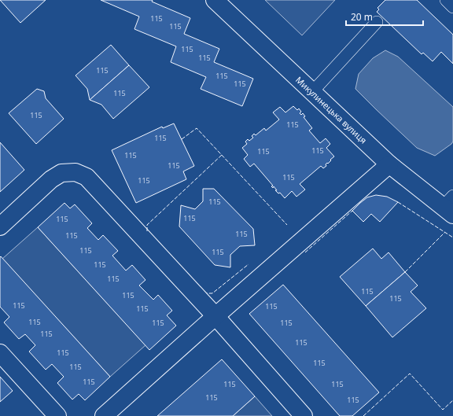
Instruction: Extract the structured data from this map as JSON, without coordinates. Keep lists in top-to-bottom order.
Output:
{
  "streets": {
    "street": ["Микулинецька вулиця"]
  },
  "house_numbers": [
    "115",
    "115",
    "115",
    "115",
    "115",
    "115",
    "115",
    "115",
    "115",
    "115",
    "115",
    "115",
    "115",
    "115",
    "115",
    "115",
    "115",
    "115",
    "115",
    "115",
    "115",
    "115",
    "115",
    "115",
    "115",
    "115",
    "115",
    "115",
    "115",
    "115",
    "115",
    "115",
    "115",
    "115",
    "115",
    "115",
    "115",
    "115",
    "115",
    "115",
    "115",
    "115",
    "115",
    "115",
    "115"
  ],
  "scale_bar": "20 m"
}
